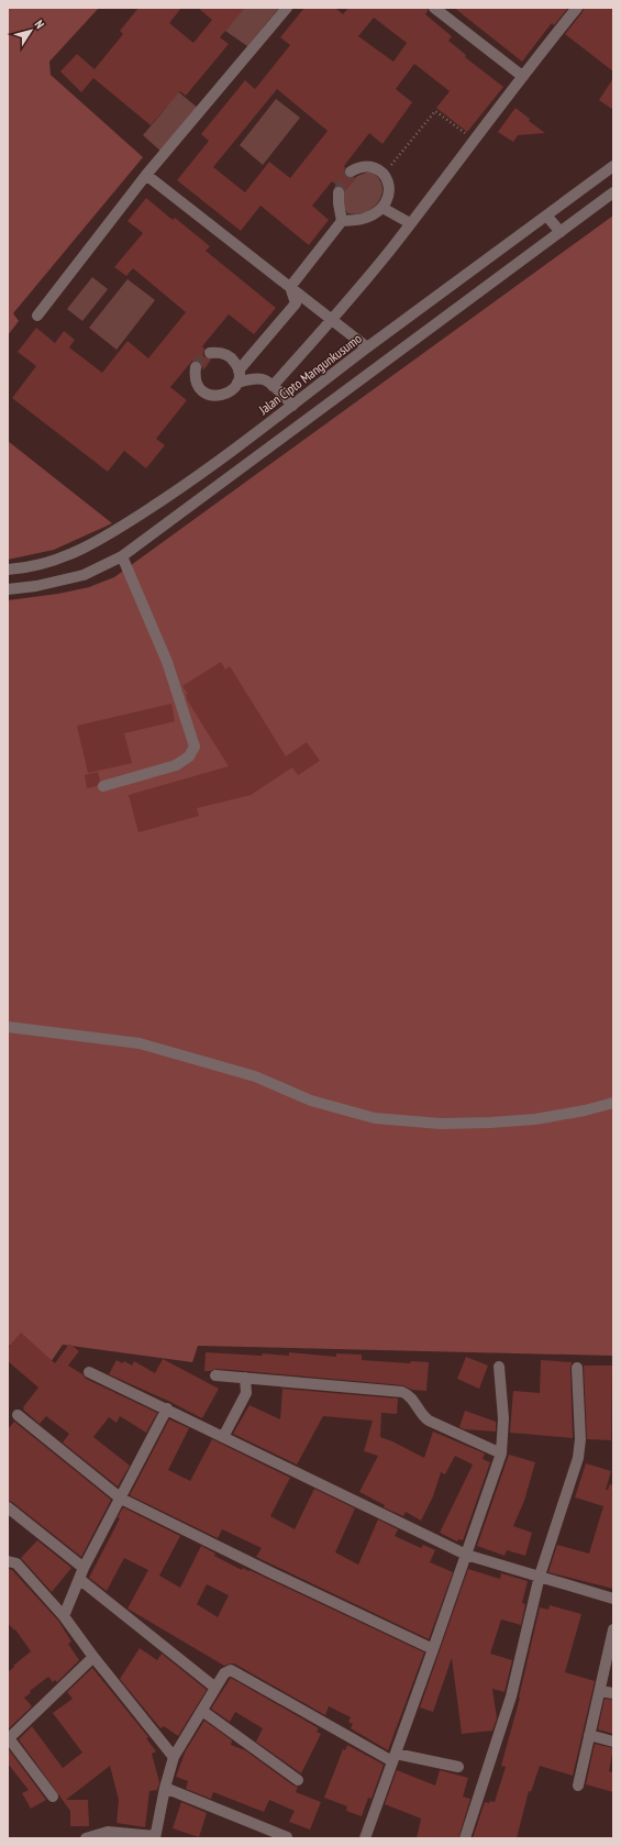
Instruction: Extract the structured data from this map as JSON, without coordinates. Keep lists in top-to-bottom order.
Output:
{
  "streets": {
    "street": ["Jalan Cipto Mangunkusumo"]
  },
  "north": "top right"
}
